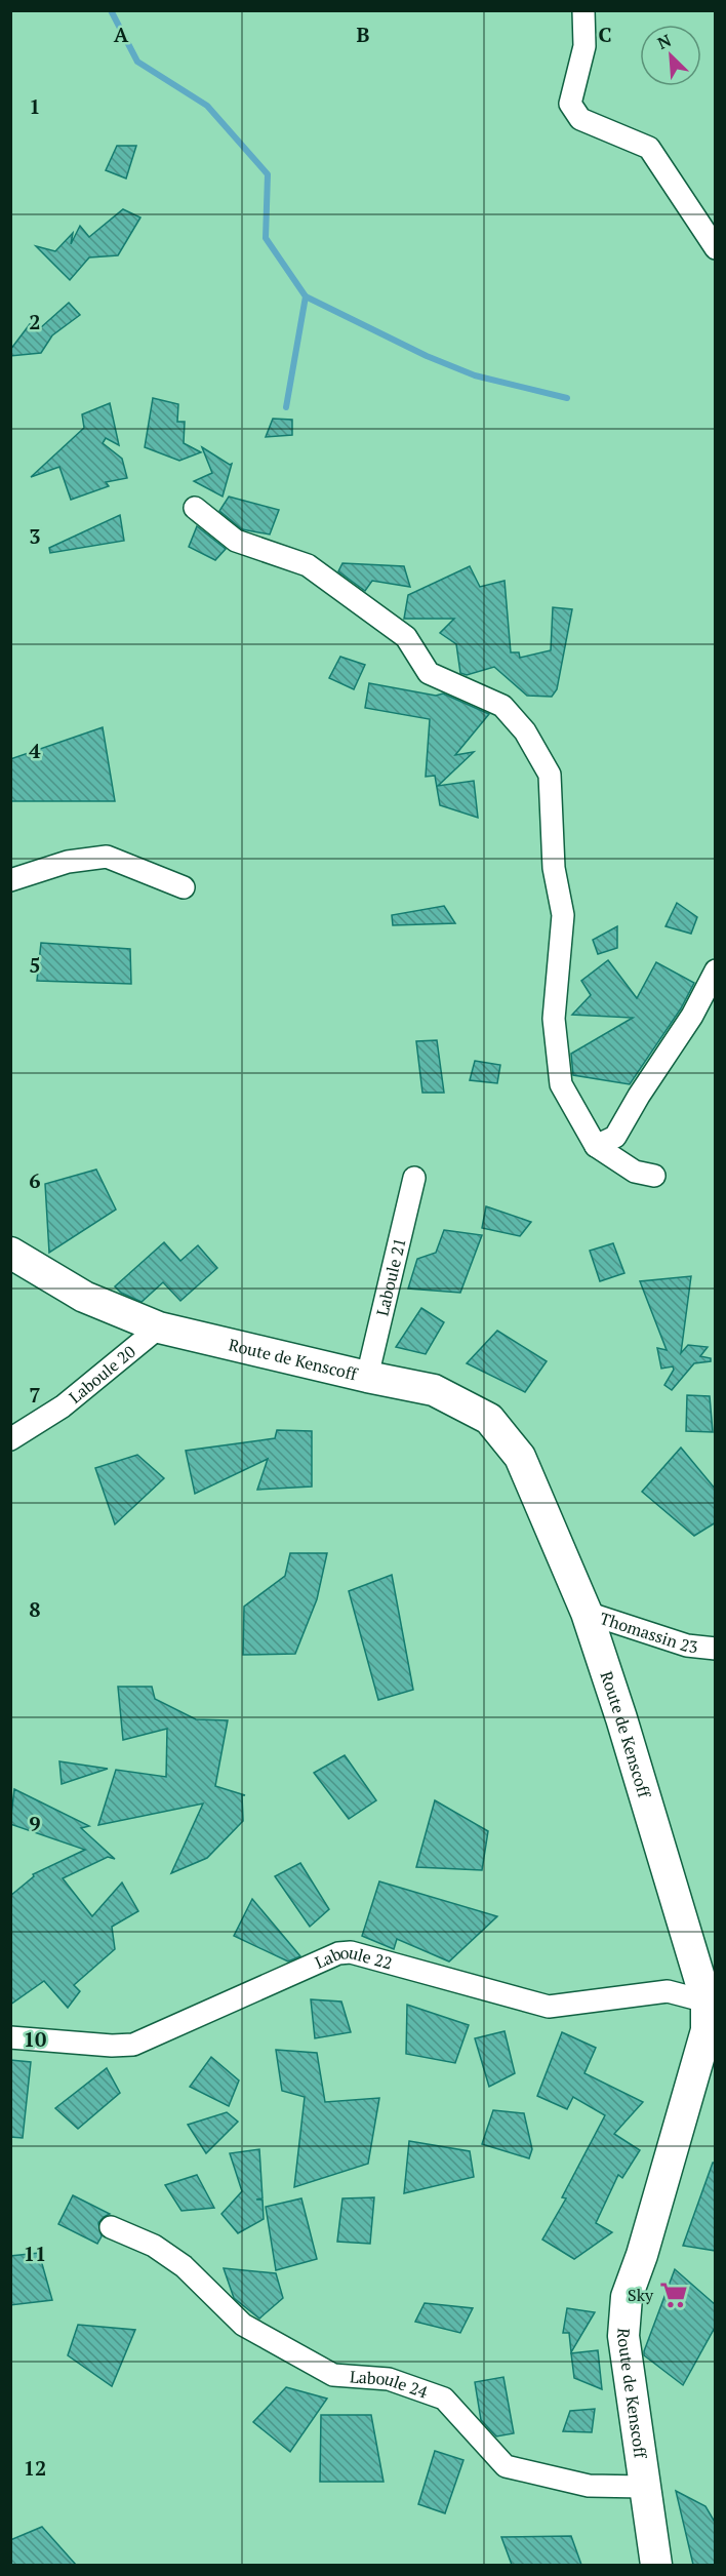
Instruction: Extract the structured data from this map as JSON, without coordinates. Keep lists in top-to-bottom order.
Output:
{
  "streets": {
    "main road": ["Route de Kenscoff"],
    "street": [
      "Laboule 21",
      "Laboule 20",
      "Thomassin 23",
      "Laboule 22",
      "Laboule 24"
    ]
  },
  "crossings": [
    ["Laboule 21", "Route de Kenscoff"],
    ["Route de Kenscoff", "Laboule 20"],
    ["Route de Kenscoff", "Thomassin 23"],
    ["Route de Kenscoff", "Laboule 22"],
    ["Route de Kenscoff", "Laboule 24"]
  ],
  "places": {
    "supermarket": ["Sky"]
  },
  "north": "top left",
  "grid": {
    "columns": ["A", "B", "C"],
    "rows": [
      "1",
      "2",
      "3",
      "4",
      "5",
      "6",
      "7",
      "8",
      "9",
      "10",
      "11",
      "12"
    ]
  }
}
